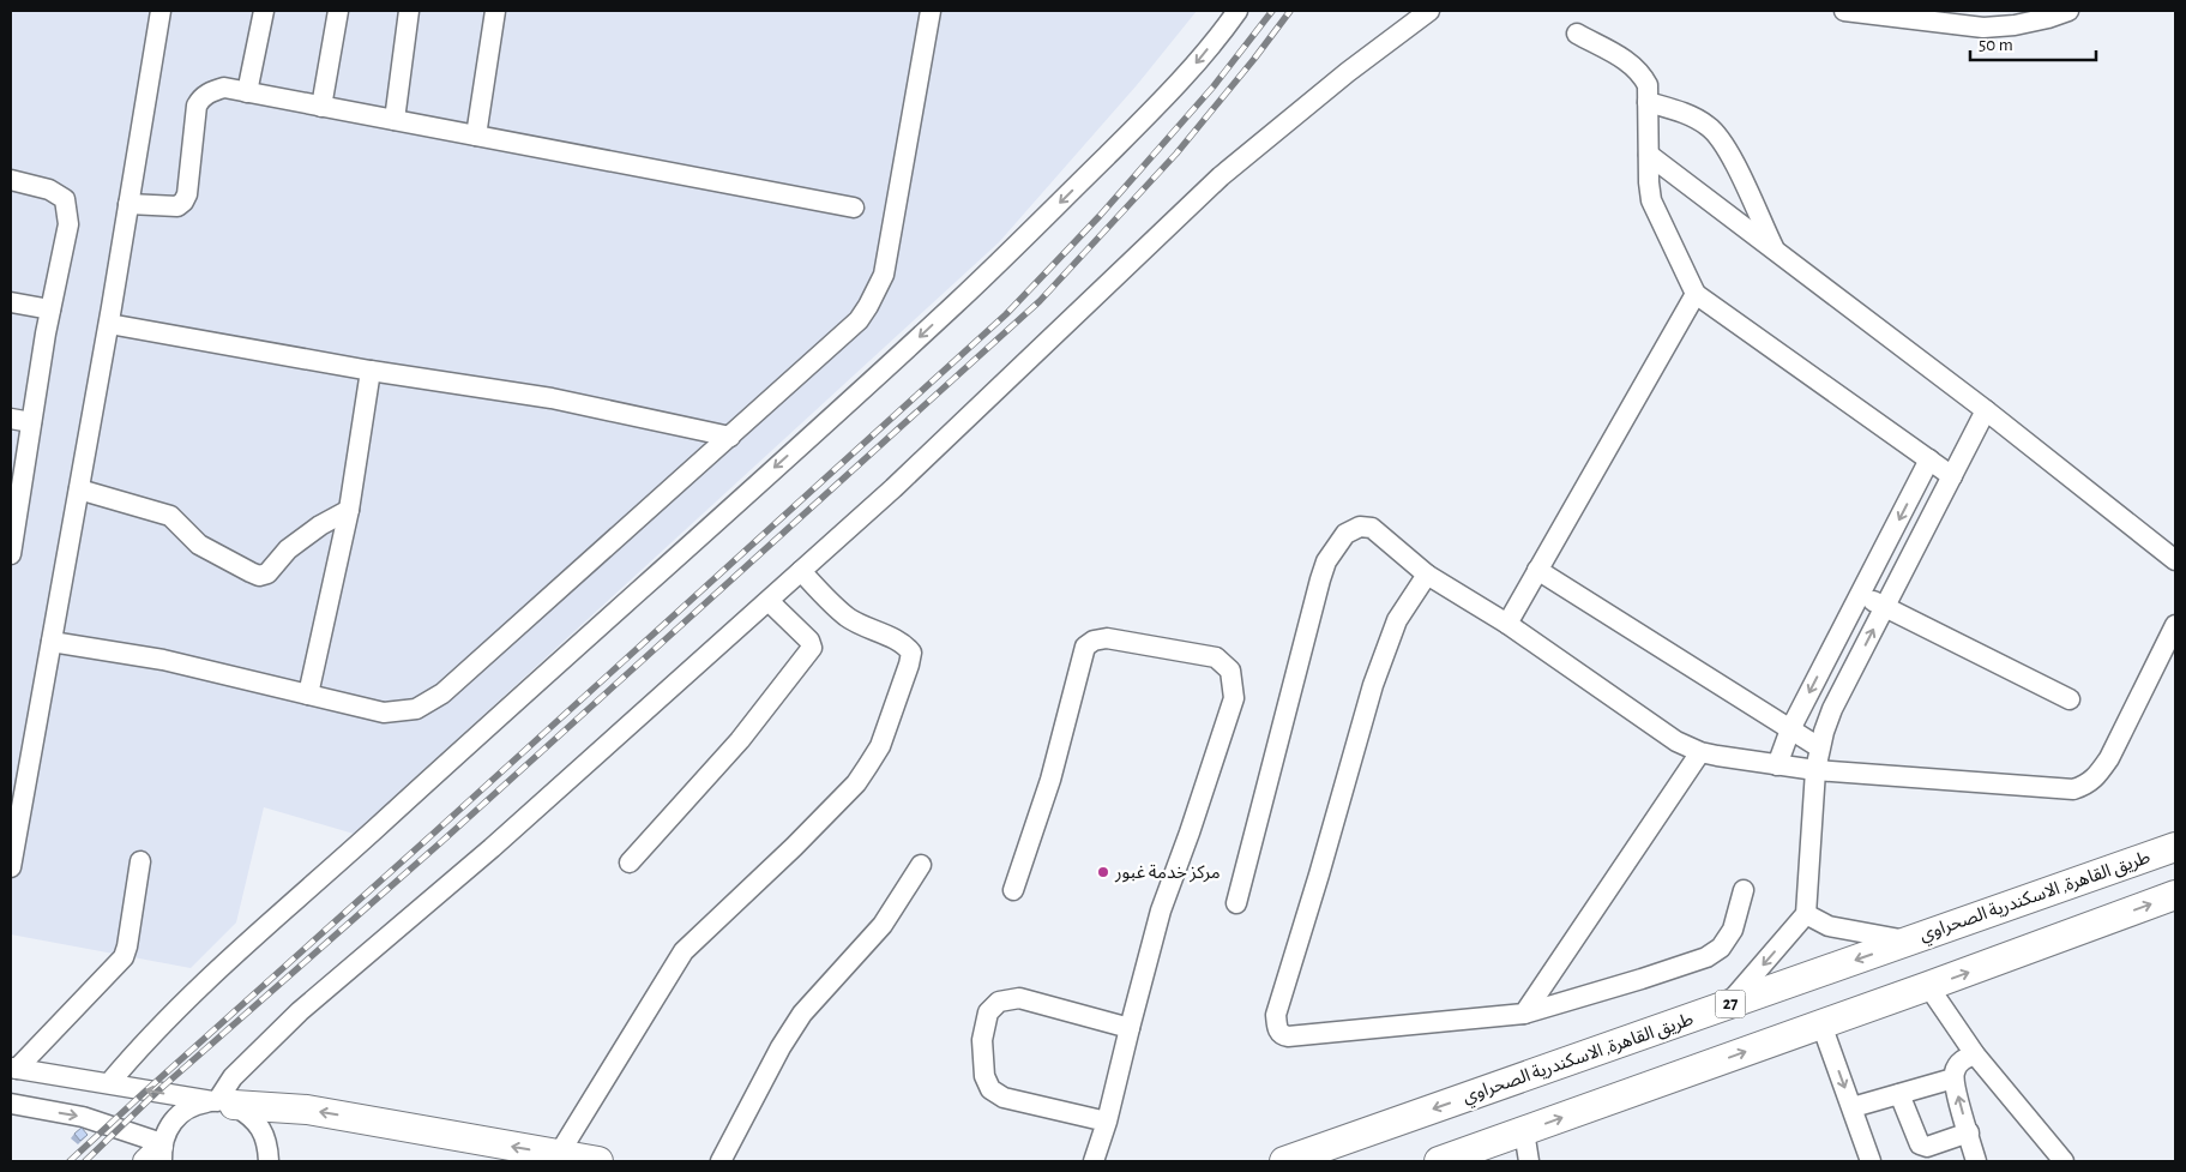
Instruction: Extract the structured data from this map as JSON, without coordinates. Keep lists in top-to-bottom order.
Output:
{
  "streets": {
    "highway": ["طريق القاهرة, الاسكندرية الصحراوي", "27"]
  },
  "places": ["مركز خدمة غبور"],
  "scale_bar": "50 m"
}
